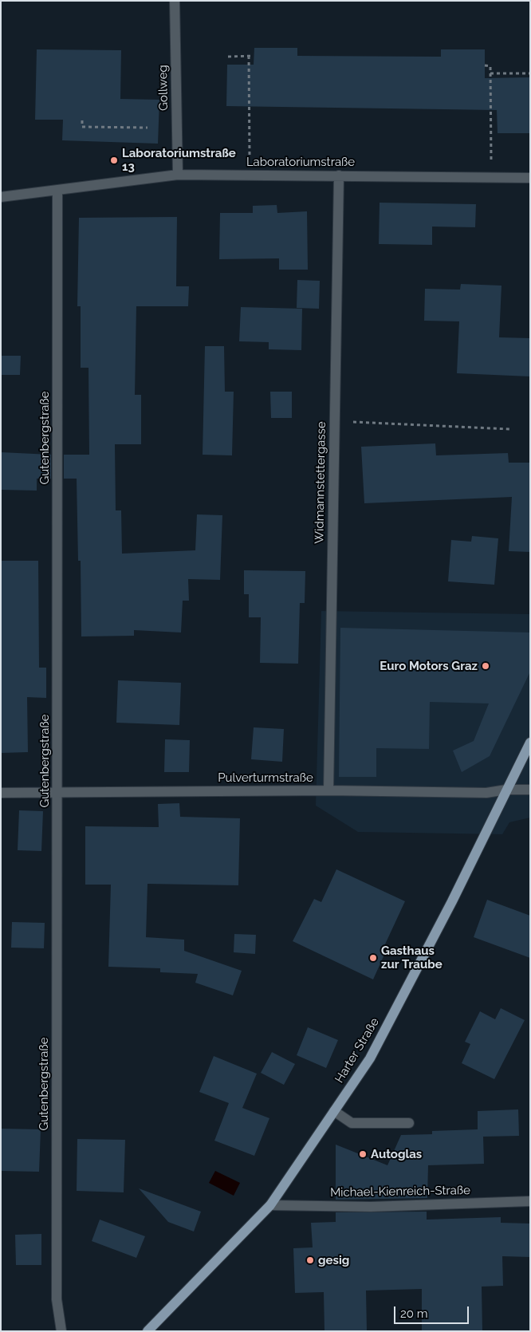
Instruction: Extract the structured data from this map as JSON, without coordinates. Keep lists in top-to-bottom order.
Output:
{
  "streets": {
    "main road": ["Harter Straße"],
    "street": [
      "Gollweg",
      "Laboratoriumstraße",
      "Gutenbergstraße",
      "Widmannstettergasse",
      "Pulverturmstraße",
      "Michael-Kienreich-Straße"
    ]
  },
  "crossings": [
    ["Gollweg", "Laboratoriumstraße"],
    ["Laboratoriumstraße", "Gutenbergstraße"],
    ["Laboratoriumstraße", "Widmannstettergasse"],
    ["Gutenbergstraße", "Pulverturmstraße"],
    ["Widmannstettergasse", "Pulverturmstraße"],
    ["Pulverturmstraße", "Harter Straße"],
    ["Harter Straße", "Michael-Kienreich-Straße"]
  ],
  "places": [
    "Laboratoriumstraße 13",
    "Euro Motors Graz",
    "Gasthaus zur Traube",
    "Autoglas",
    "gesig"
  ],
  "scale_bar": "20 m"
}
